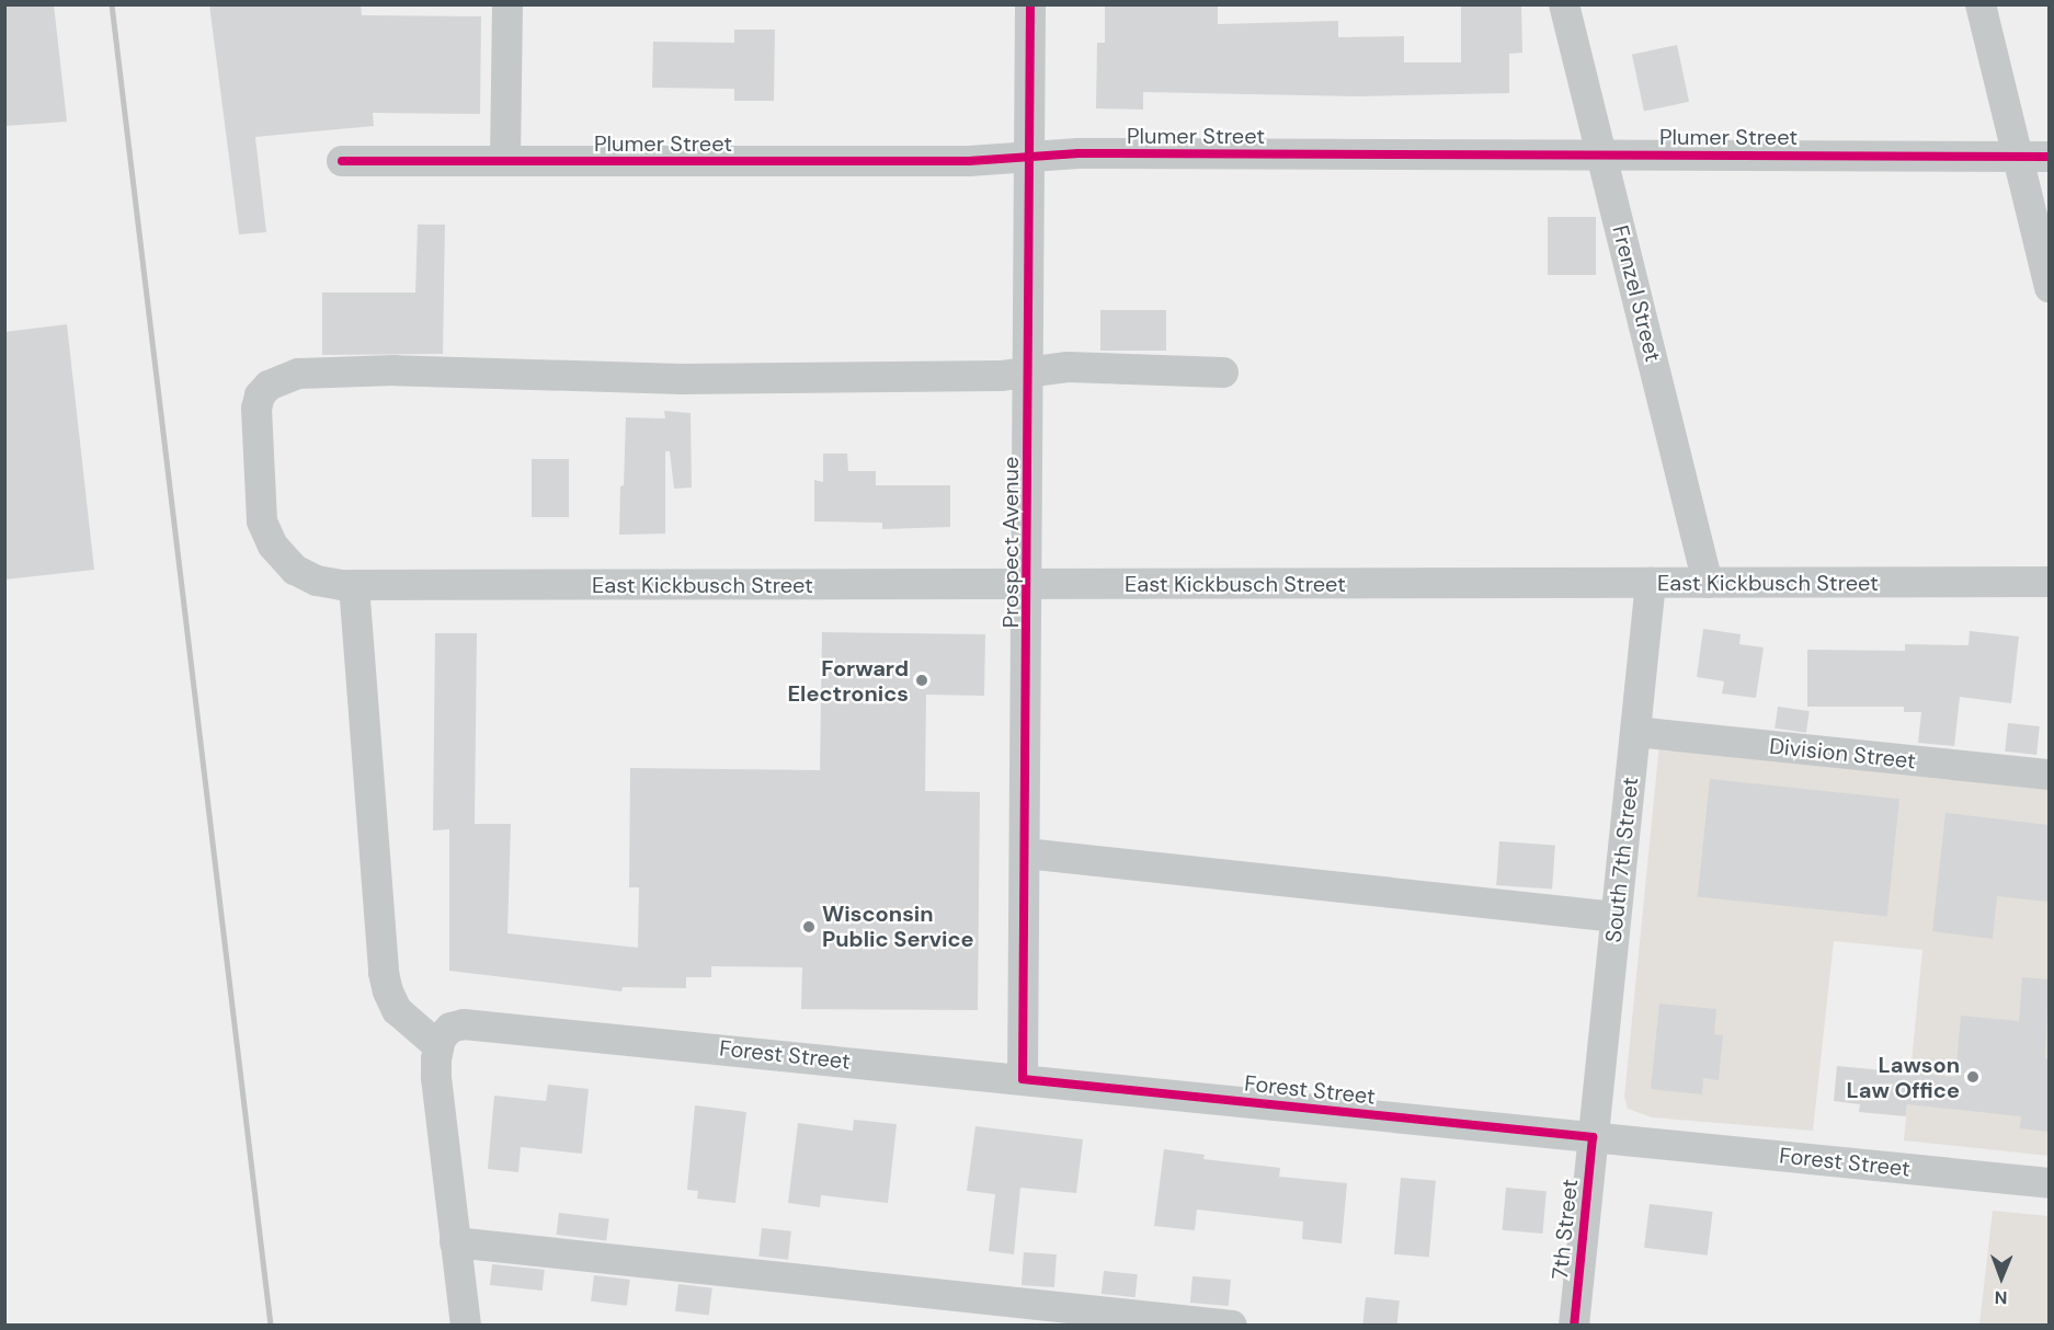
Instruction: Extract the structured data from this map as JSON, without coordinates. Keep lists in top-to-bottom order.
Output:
{
  "streets": {
    "street": [
      "Plumer Street",
      "Frenzel Street",
      "Prospect Avenue",
      "East Kickbusch Street",
      "Division Street",
      "South 7th Street",
      "Forest Street",
      "7th Street"
    ]
  },
  "crossings": [
    ["Plumer Street", "Frenzel Street"],
    ["Plumer Street", "Prospect Avenue"],
    ["Frenzel Street", "East Kickbusch Street"],
    ["Prospect Avenue", "East Kickbusch Street"],
    ["Prospect Avenue", "Forest Street"],
    ["East Kickbusch Street", "South 7th Street"],
    ["Division Street", "South 7th Street"],
    ["South 7th Street", "Forest Street"],
    ["South 7th Street", "7th Street"],
    ["Forest Street", "7th Street"]
  ],
  "places": ["Forward Electronics", "Wisconsin Public Service", "Lawson Law Office"],
  "north": "bottom"
}
